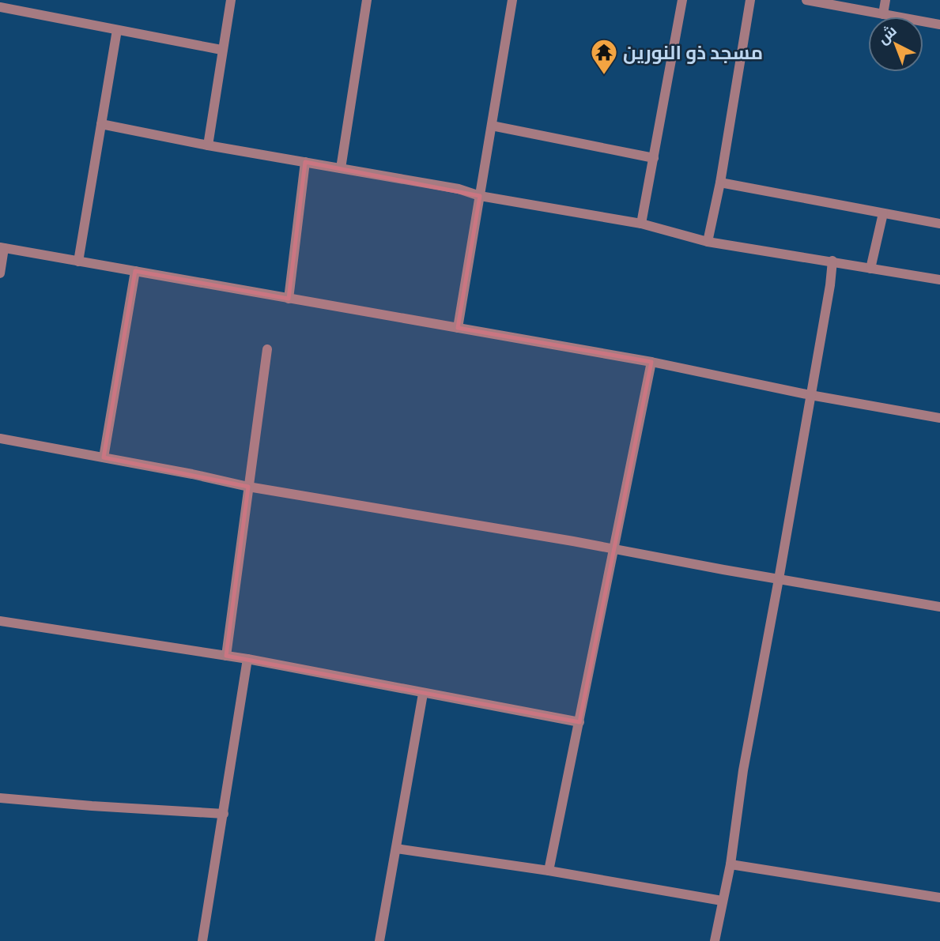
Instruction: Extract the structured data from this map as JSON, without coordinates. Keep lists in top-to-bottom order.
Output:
{
  "places": {
    "temple": ["مسجد ذو النورين"]
  },
  "north": "top left"
}
